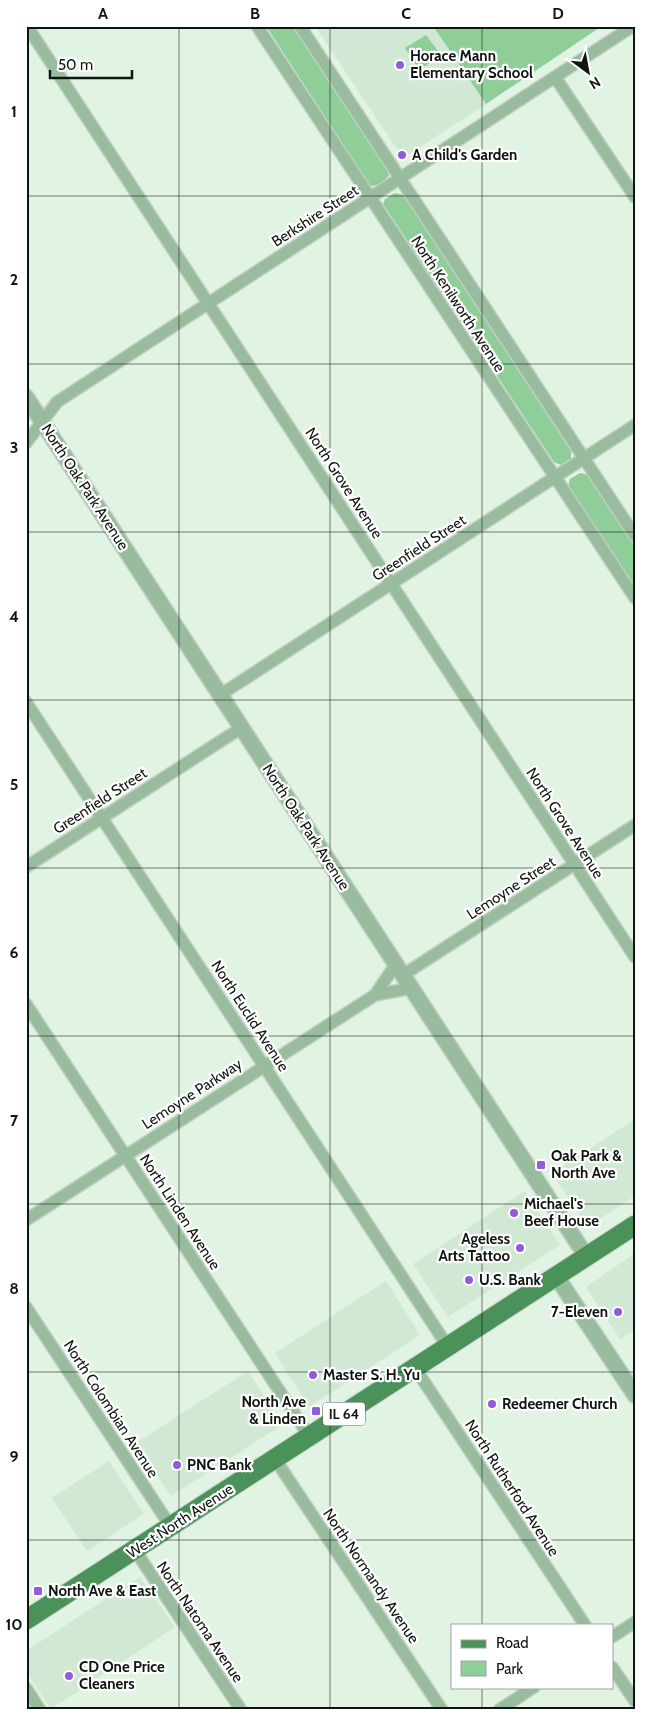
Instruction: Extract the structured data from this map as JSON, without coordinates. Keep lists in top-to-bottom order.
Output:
{
  "streets": {
    "main road": ["IL 64", "West North Avenue"],
    "street": [
      "Berkshire Street",
      "North Kenilworth Avenue",
      "North Grove Avenue",
      "North Oak Park Avenue",
      "Greenfield Street",
      "Lemoyne Street",
      "North Euclid Avenue",
      "Lemoyne Parkway",
      "North Linden Avenue",
      "North Colombian Avenue",
      "North Rutherford Avenue",
      "North Normandy Avenue",
      "North Natoma Avenue"
    ]
  },
  "crossings": [
    ["Berkshire Street", "North Kenilworth Avenue"],
    ["Berkshire Street", "North Grove Avenue"],
    ["Berkshire Street", "North Oak Park Avenue"],
    ["North Kenilworth Avenue", "Greenfield Street"],
    ["North Grove Avenue", "Greenfield Street"],
    ["North Grove Avenue", "Lemoyne Street"],
    ["North Oak Park Avenue", "Greenfield Street"],
    ["North Oak Park Avenue", "Lemoyne Street"],
    ["North Oak Park Avenue", "Lemoyne Parkway"],
    ["North Oak Park Avenue", "West North Avenue"],
    ["Greenfield Street", "North Euclid Avenue"],
    ["Lemoyne Street", "Lemoyne Parkway"],
    ["North Euclid Avenue", "Lemoyne Parkway"],
    ["North Euclid Avenue", "West North Avenue"],
    ["Lemoyne Parkway", "North Linden Avenue"],
    ["North Linden Avenue", "West North Avenue"],
    ["North Colombian Avenue", "West North Avenue"],
    ["North Rutherford Avenue", "West North Avenue"],
    ["West North Avenue", "North Normandy Avenue"],
    ["West North Avenue", "North Natoma Avenue"]
  ],
  "places": {
    "other": [
      "Horace Mann Elementary School",
      "A Child's Garden",
      "Michael's Beef House",
      "Ageless Arts Tattoo",
      "U.S. Bank",
      "7-Eleven",
      "Master S. H. Yu",
      "Redeemer Church",
      "PNC Bank",
      "CD One Price Cleaners"
    ],
    "transit": ["Oak Park & North Ave", "North Ave & Linden", "North Ave & East"]
  },
  "legend": ["Road", "Park"],
  "scale_bar": "50 m",
  "north": "bottom right",
  "grid": {
    "columns": [
      "A",
      "B",
      "C",
      "D"
    ],
    "rows": [
      "1",
      "2",
      "3",
      "4",
      "5",
      "6",
      "7",
      "8",
      "9",
      "10"
    ]
  }
}
